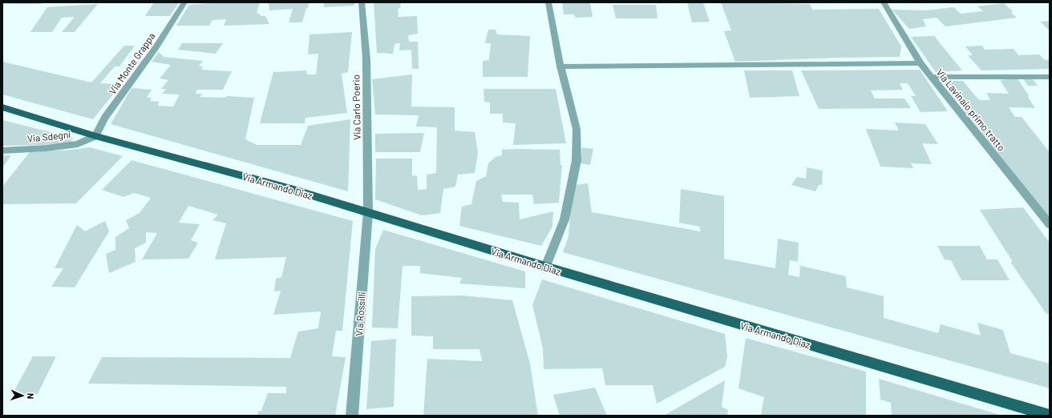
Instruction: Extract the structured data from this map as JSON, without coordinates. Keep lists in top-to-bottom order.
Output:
{
  "streets": {
    "main road": ["Via Armando Diaz"],
    "street": [
      "Via Monte Grappa",
      "Via Carlo Poerio",
      "Via Lavinaio primo tratto",
      "Via Sdegni",
      "Via Rossilli"
    ]
  },
  "crossings": [
    ["Via Monte Grappa", "Via Sdegni"],
    ["Via Monte Grappa", "Via Armando Diaz"],
    ["Via Carlo Poerio", "Via Armando Diaz"],
    ["Via Carlo Poerio", "Via Rossilli"],
    ["Via Sdegni", "Via Armando Diaz"],
    ["Via Armando Diaz", "Via Rossilli"]
  ],
  "north": "right"
}
